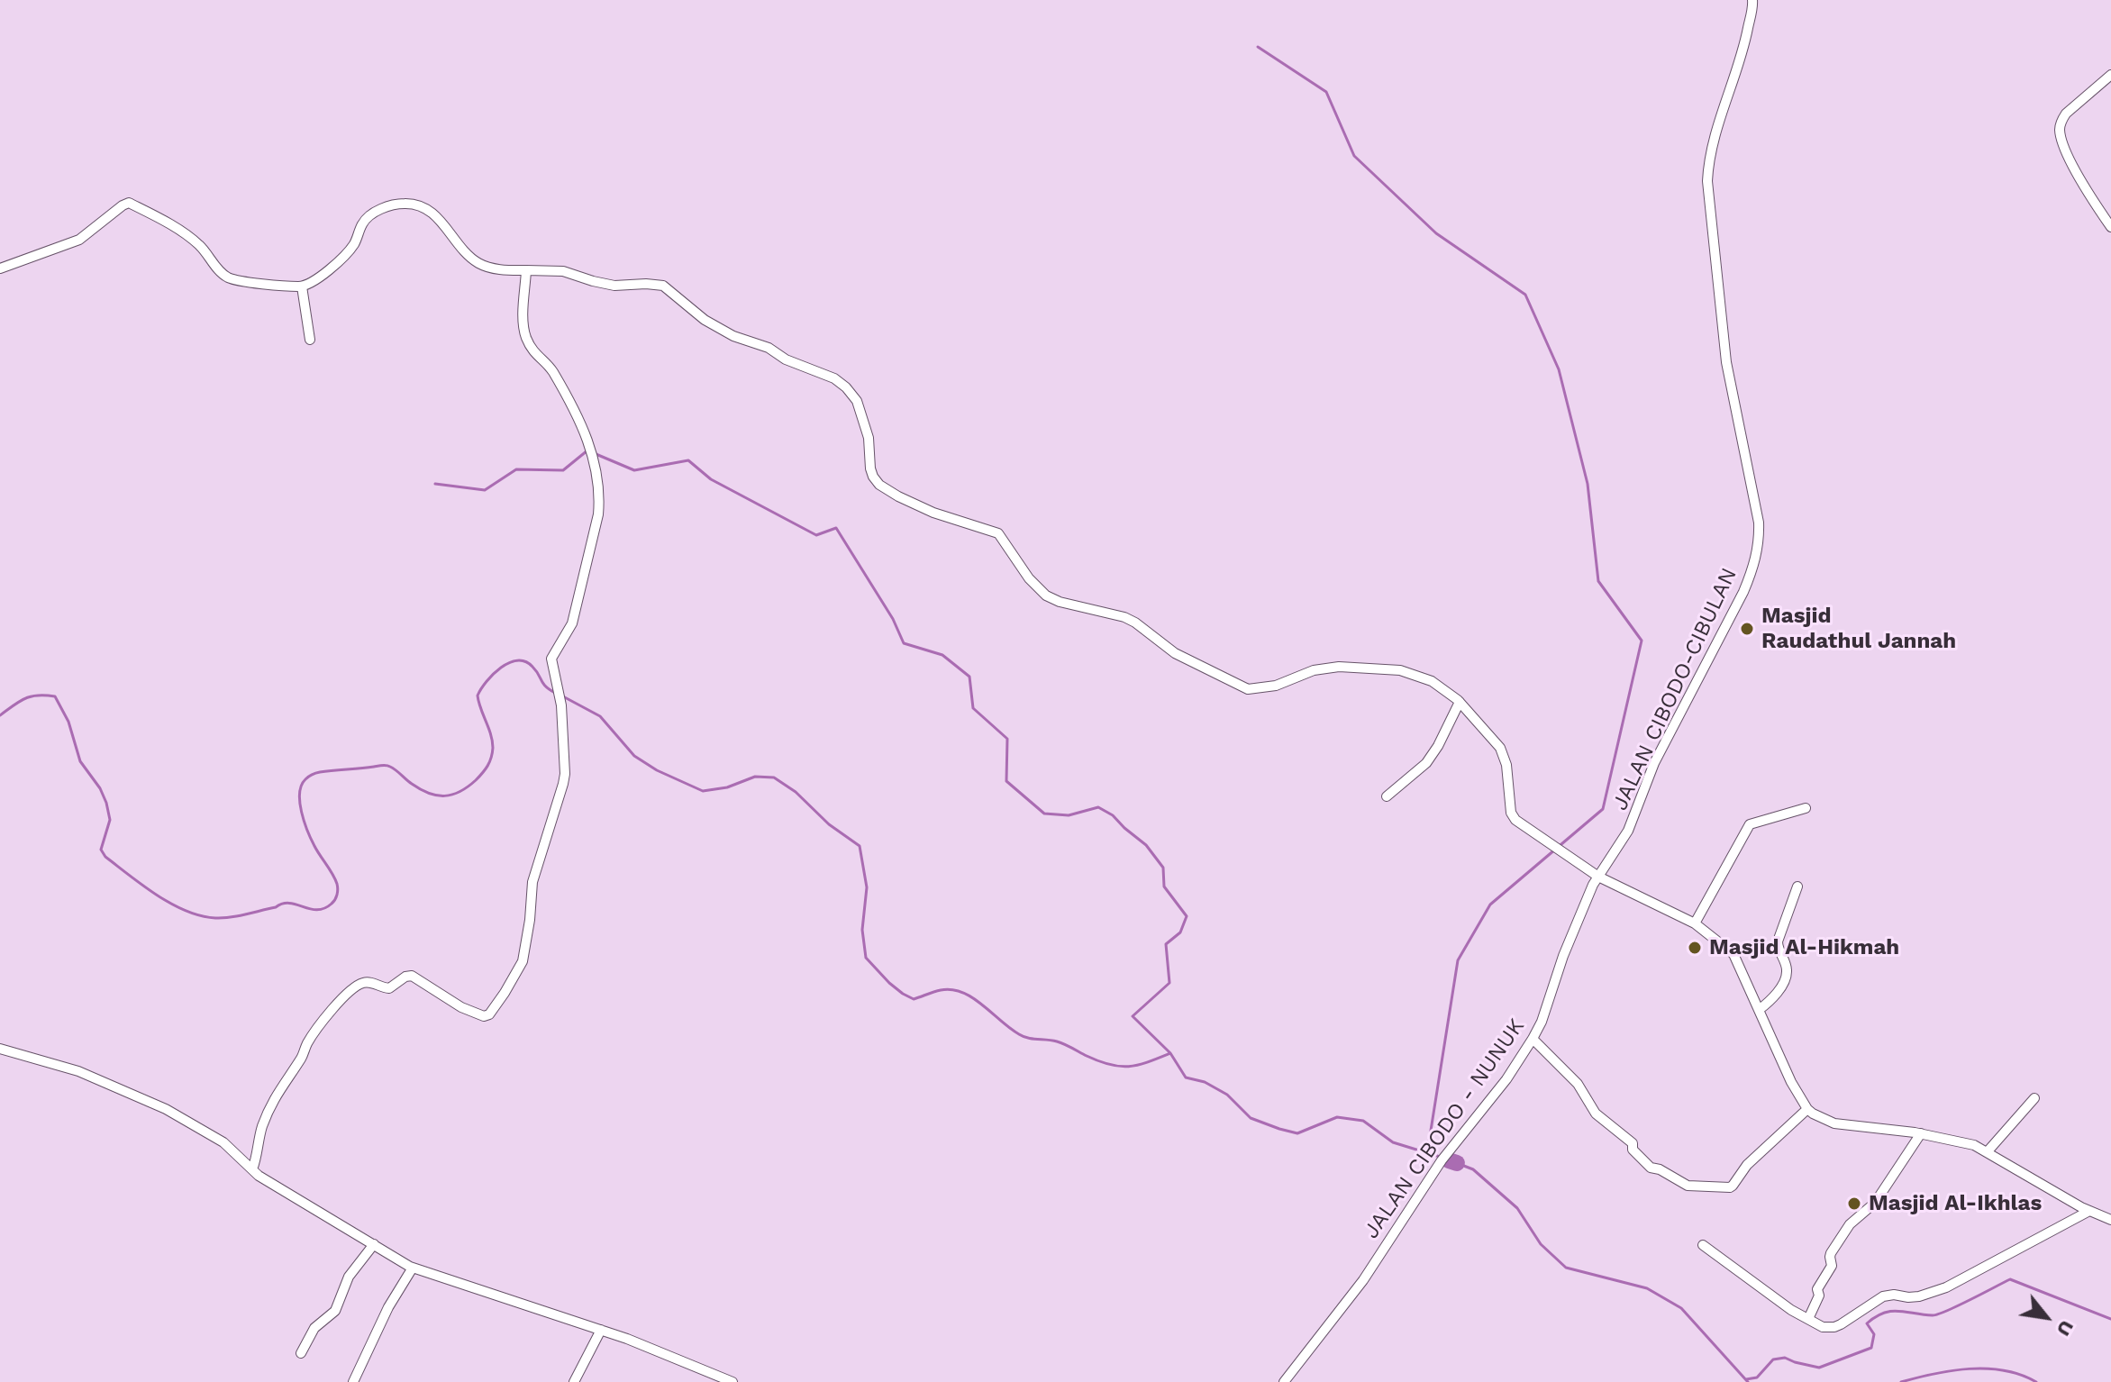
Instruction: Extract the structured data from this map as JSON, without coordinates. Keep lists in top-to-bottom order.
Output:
{
  "streets": {
    "street": ["JALAN CIBODO-CIBULAN", "JALAN CIBODO - NUNUK"]
  },
  "crossings": [
    ["JALAN CIBODO-CIBULAN", "JALAN CIBODO - NUNUK"]
  ],
  "places": ["Masjid Raudathul Jannah", "Masjid Al-Hikmah", "Masjid Al-Ikhlas"],
  "north": "bottom right"
}
